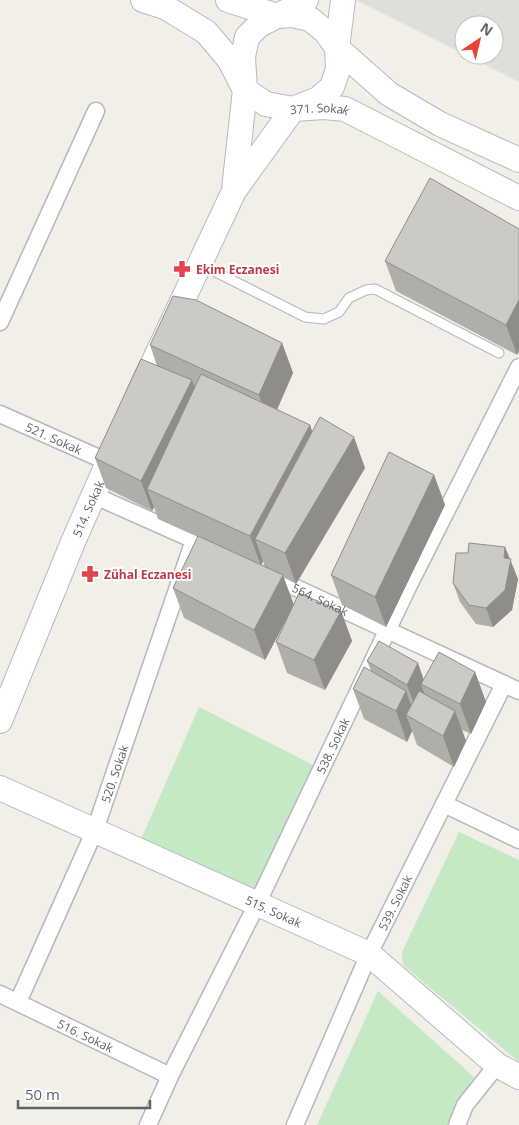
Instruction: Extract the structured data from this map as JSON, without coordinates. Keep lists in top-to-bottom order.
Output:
{
  "streets": {
    "street": [
      "371. Sokak",
      "521. Sokak",
      "514. Sokak",
      "564. Sokak",
      "538. Sokak",
      "520. Sokak",
      "539. Sokak",
      "515. Sokak",
      "516. Sokak"
    ]
  },
  "crossings": [
    ["521. Sokak", "514. Sokak"],
    ["564. Sokak", "538. Sokak"],
    ["564. Sokak", "539. Sokak"],
    ["538. Sokak", "515. Sokak"],
    ["538. Sokak", "516. Sokak"],
    ["520. Sokak", "515. Sokak"],
    ["520. Sokak", "516. Sokak"],
    ["539. Sokak", "515. Sokak"]
  ],
  "places": {
    "pharmacy": ["Ekim Eczanesi", "Zühal Eczanesi"]
  },
  "scale_bar": "50 m",
  "north": "top right"
}
